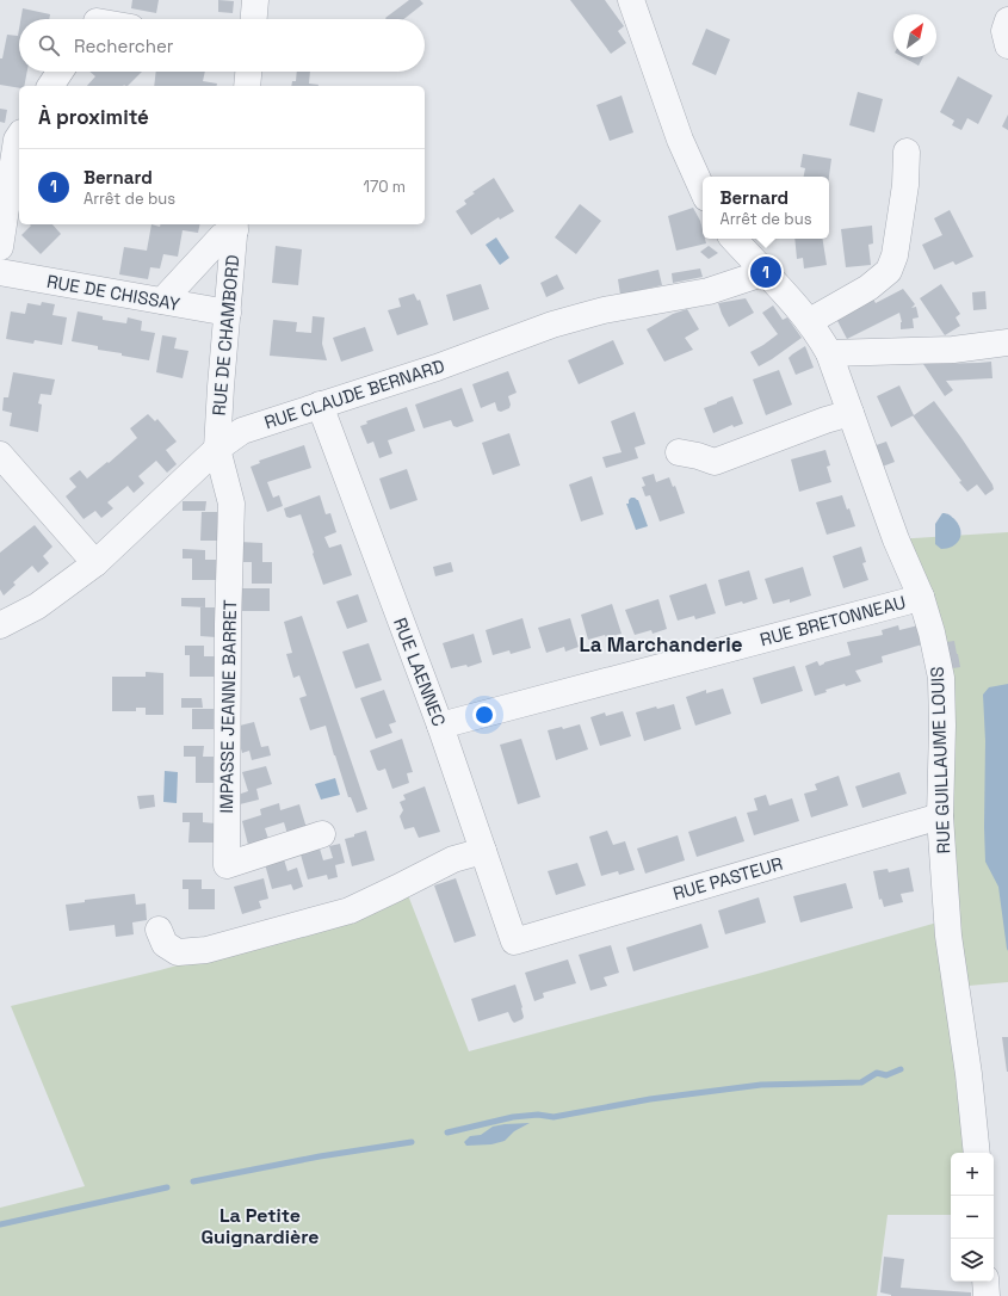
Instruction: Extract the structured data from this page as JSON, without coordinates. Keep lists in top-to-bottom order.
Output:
{
  "streets": {
    "street": [
      "RUE DE CHISSAY",
      "RUE DE CHAMBORD",
      "RUE CLAUDE BERNARD",
      "RUE BRETONNEAU",
      "RUE LAENNEC",
      "IMPASSE JEANNE BARRET",
      "RUE GUILLAUME LOUIS",
      "RUE PASTEUR"
    ]
  },
  "crossings": [
    ["RUE DE CHISSAY", "RUE DE CHAMBORD"],
    ["RUE DE CHAMBORD", "RUE CLAUDE BERNARD"],
    ["RUE DE CHAMBORD", "IMPASSE JEANNE BARRET"],
    ["RUE CLAUDE BERNARD", "RUE LAENNEC"],
    ["RUE CLAUDE BERNARD", "IMPASSE JEANNE BARRET"],
    ["RUE CLAUDE BERNARD", "RUE GUILLAUME LOUIS"],
    ["RUE BRETONNEAU", "RUE LAENNEC"],
    ["RUE BRETONNEAU", "RUE GUILLAUME LOUIS"],
    ["RUE LAENNEC", "RUE PASTEUR"],
    ["RUE GUILLAUME LOUIS", "RUE PASTEUR"]
  ],
  "districts": ["La Marchanderie", "La Petite Guignardière"],
  "north": "top right",
  "page": {
    "search": "Rechercher",
    "heading": "À proximité",
    "list": [
      {
        "mark": "1",
        "name": "Bernard",
        "note": "Arrêt de bus",
        "value": "170 m"
      }
    ],
    "popup": ["Bernard", "Arrêt de bus"],
    "pins": "1",
    "map_buttons": ["+", "−"]
  }
}
